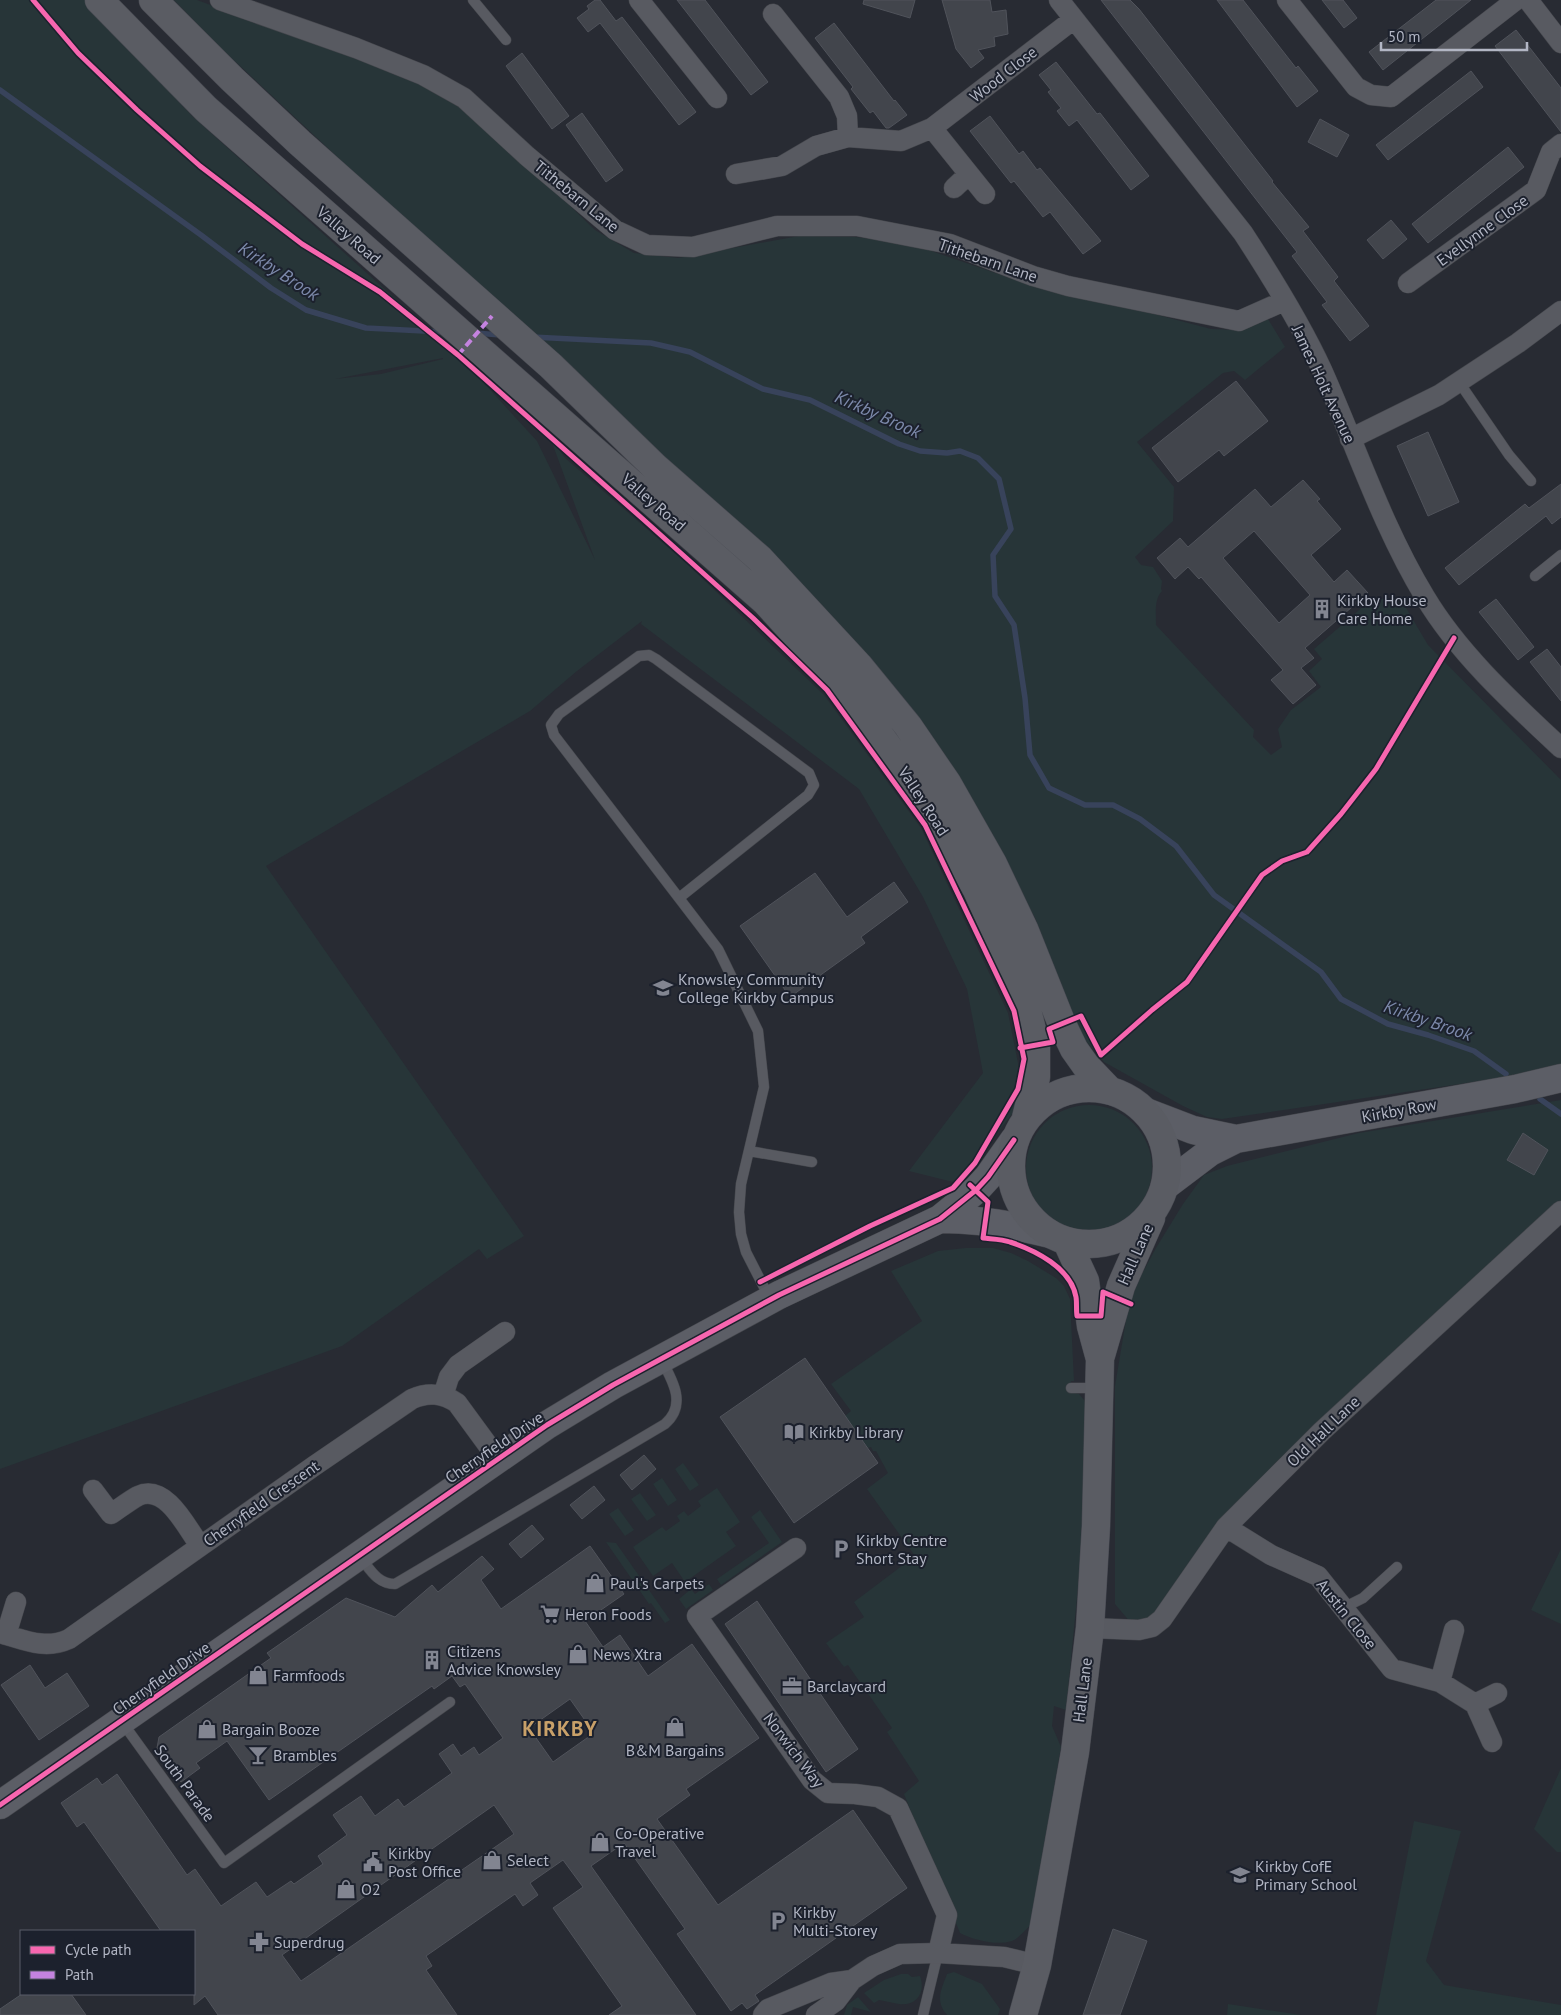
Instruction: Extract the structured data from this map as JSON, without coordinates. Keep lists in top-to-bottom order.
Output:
{
  "streets": {
    "main road": ["Valley Road", "Hall Lane"],
    "street": [
      "Wood Close",
      "Tithebarn Lane",
      "Evellynne Close",
      "James Holt Avenue",
      "Kirkby Row",
      "Old Hall Lane",
      "Cherryfield Drive",
      "Cherryfield Crescent",
      "Austin Close",
      "Norwich Way"
    ],
    "lane": ["South Parade"]
  },
  "crossings": [
    ["Wood Close", "James Holt Avenue"],
    ["Tithebarn Lane", "James Holt Avenue"],
    ["Valley Road", "Kirkby Row"],
    ["Valley Road", "Hall Lane"],
    ["Valley Road", "Cherryfield Drive"],
    ["Kirkby Row", "Hall Lane"],
    ["Kirkby Row", "Cherryfield Drive"],
    ["Hall Lane", "Old Hall Lane"],
    ["Hall Lane", "Cherryfield Drive"],
    ["Old Hall Lane", "Austin Close"],
    ["Cherryfield Drive", "South Parade"]
  ],
  "districts": ["KIRKBY"],
  "water": ["Kirkby Brook"],
  "places": {
    "building": ["Kirkby House Care Home", "Citizens Advice Knowsley"],
    "school or university": ["Knowsley Community College Kirkby Campus", "Kirkby CofE Primary School"],
    "library": ["Kirkby Library"],
    "parking": ["Kirkby Centre Short Stay", "Kirkby Multi-Storey"],
    "shop": [
      "Paul's Carpets",
      "News Xtra",
      "Farmfoods",
      "B&M Bargains",
      "Bargain Booze",
      "Co-Operative Travel",
      "Select",
      "O2"
    ],
    "supermarket": ["Heron Foods"],
    "office": ["Barclaycard"],
    "bar": ["Brambles"],
    "public building": ["Kirkby Post Office"],
    "pharmacy": ["Superdrug"]
  },
  "legend": ["Cycle path", "Path"],
  "scale_bar": "50 m"
}
